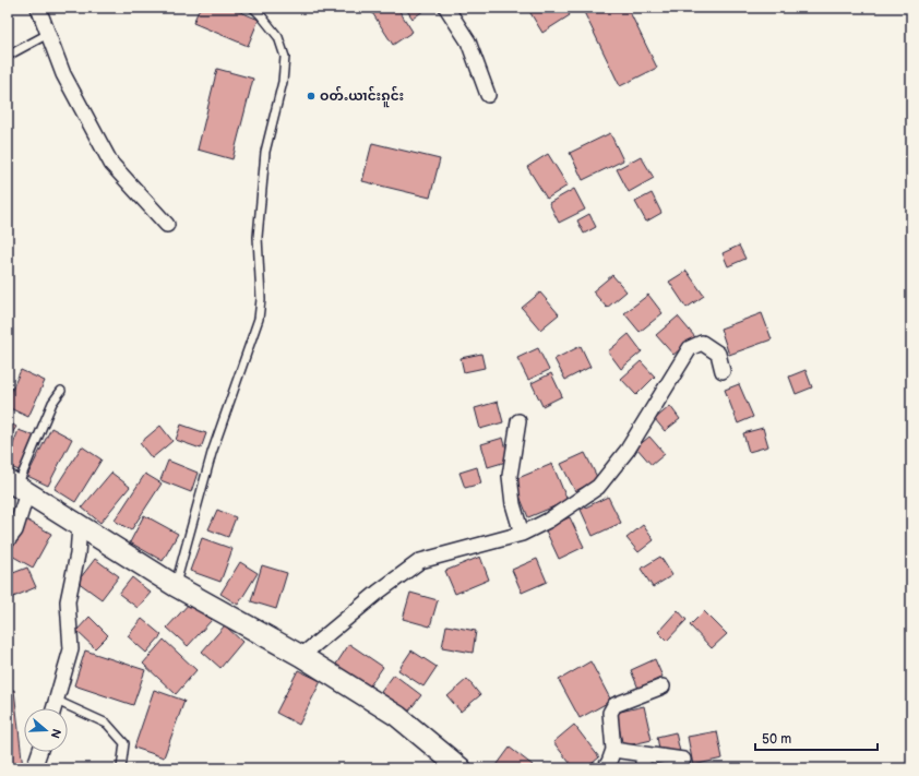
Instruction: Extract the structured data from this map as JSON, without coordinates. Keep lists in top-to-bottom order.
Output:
{
  "places": ["ဝတ်ႉယၢင်းၵူင်း"],
  "scale_bar": "50 m",
  "north": "right"
}
